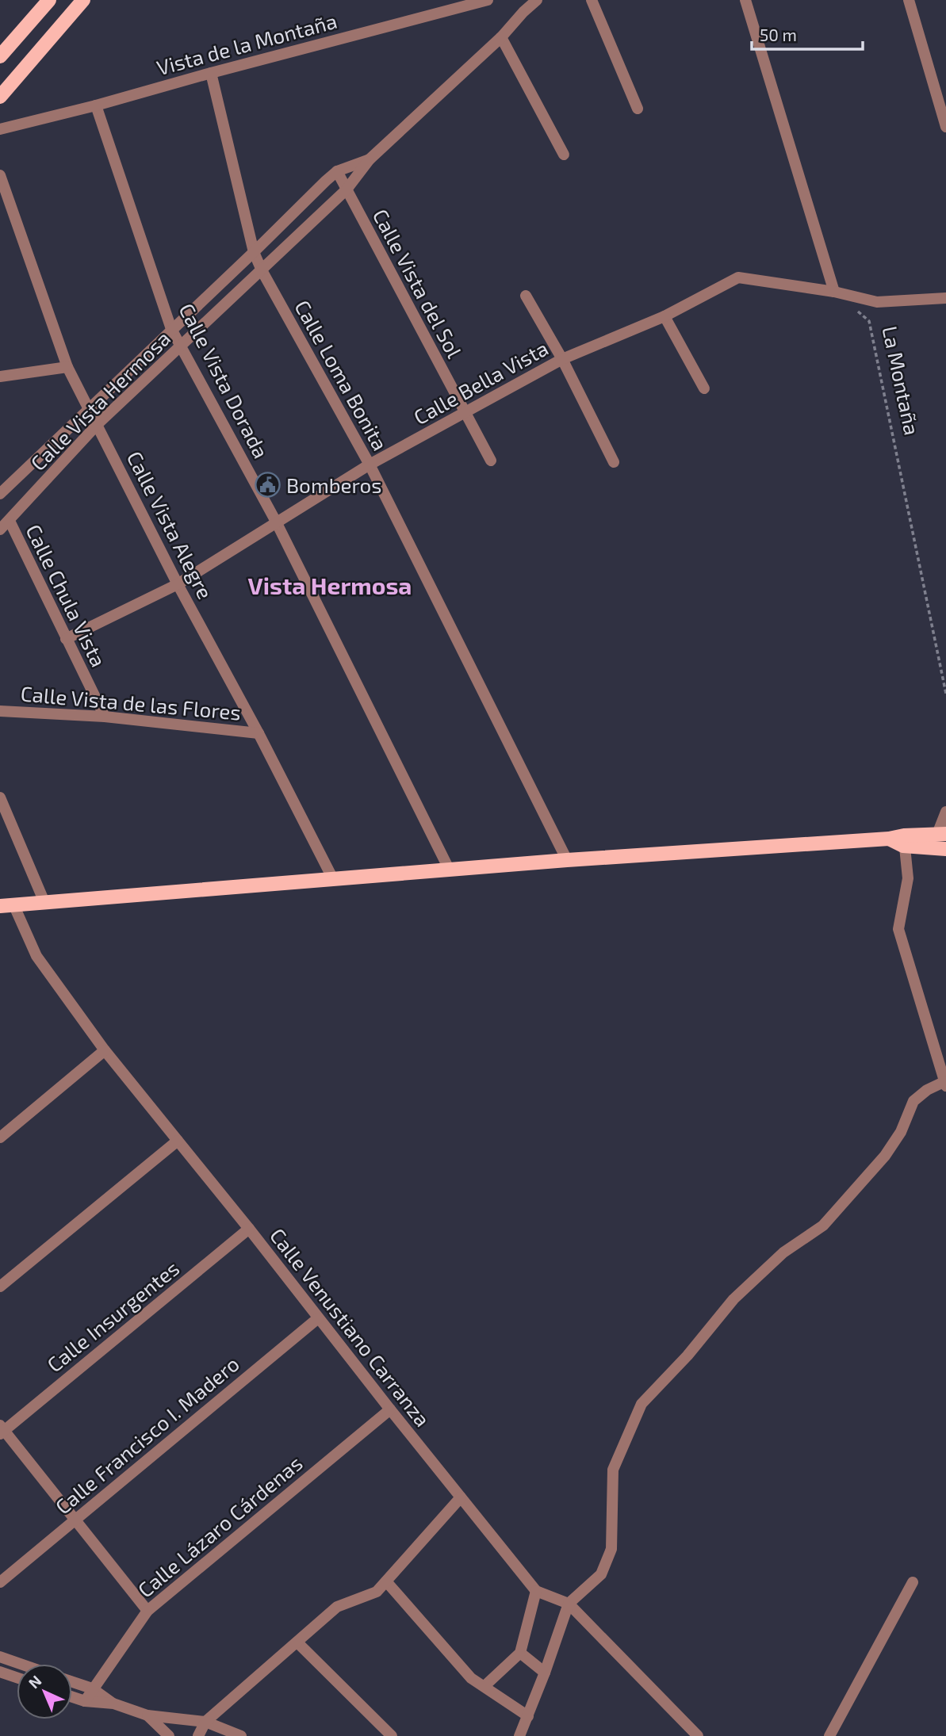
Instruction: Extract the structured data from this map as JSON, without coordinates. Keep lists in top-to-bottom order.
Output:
{
  "streets": {
    "street": [
      "Vista de la Montaña",
      "Calle Vista del Sol",
      "Calle Loma Bonita",
      "Calle Vista Dorada",
      "Calle Bella Vista",
      "Calle Vista Hermosa",
      "Calle Vista Alegre",
      "Calle Chula Vista",
      "Calle Vista de las Flores",
      "Calle Insurgentes",
      "Calle Venustiano Carranza",
      "Calle Francisco I. Madero",
      "Calle Lázaro Cárdenas"
    ],
    "path": ["La Montaña"]
  },
  "crossings": [
    ["Vista de la Montaña", "Calle Loma Bonita"],
    ["Vista de la Montaña", "Calle Vista Dorada"],
    ["Calle Vista del Sol", "Calle Bella Vista"],
    ["Calle Vista del Sol", "Calle Vista Hermosa"],
    ["Calle Loma Bonita", "Calle Bella Vista"],
    ["Calle Loma Bonita", "Calle Vista Hermosa"],
    ["Calle Vista Dorada", "Calle Bella Vista"],
    ["Calle Vista Dorada", "Calle Vista Hermosa"],
    ["Calle Bella Vista", "Calle Vista Alegre"],
    ["Calle Bella Vista", "Calle Chula Vista"],
    ["Calle Vista Hermosa", "Calle Vista Alegre"],
    ["Calle Vista Hermosa", "Calle Chula Vista"],
    ["Calle Vista Alegre", "Calle Vista de las Flores"],
    ["Calle Chula Vista", "Calle Vista de las Flores"],
    ["Calle Insurgentes", "Calle Venustiano Carranza"],
    ["Calle Venustiano Carranza", "Calle Francisco I. Madero"],
    ["Calle Venustiano Carranza", "Calle Lázaro Cárdenas"]
  ],
  "districts": ["Vista Hermosa"],
  "places": {
    "public building": ["Bomberos"]
  },
  "scale_bar": "50 m",
  "north": "top left"
}
